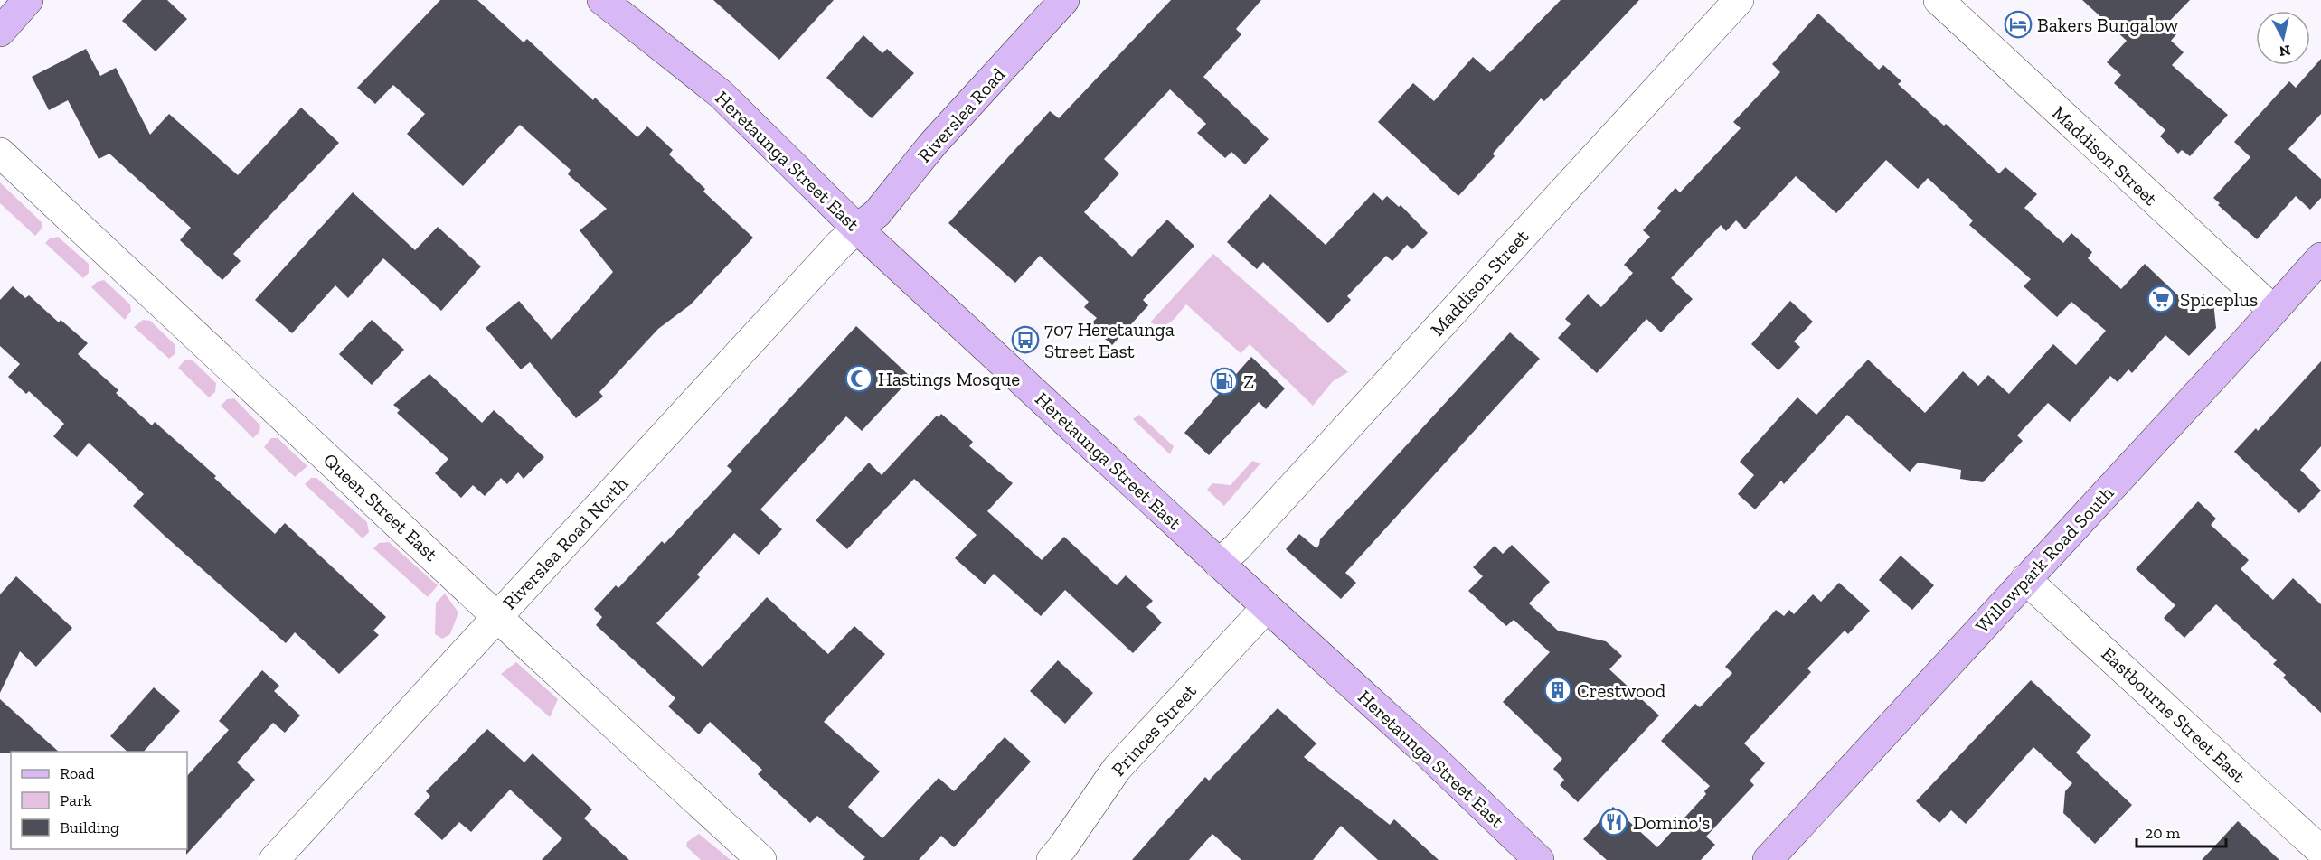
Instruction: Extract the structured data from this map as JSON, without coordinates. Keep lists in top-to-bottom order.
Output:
{
  "streets": {
    "main road": ["Riverslea Road", "Heretaunga Street East", "Willowpark Road South"],
    "street": [
      "Maddison Street",
      "Queen Street East",
      "Riverslea Road North",
      "Eastbourne Street East",
      "Princes Street"
    ]
  },
  "crossings": [
    ["Riverslea Road", "Heretaunga Street East"],
    ["Riverslea Road", "Riverslea Road North"],
    ["Maddison Street", "Heretaunga Street East"],
    ["Maddison Street", "Willowpark Road South"],
    ["Heretaunga Street East", "Riverslea Road North"],
    ["Heretaunga Street East", "Princes Street"],
    ["Queen Street East", "Riverslea Road North"],
    ["Willowpark Road South", "Eastbourne Street East"]
  ],
  "places": {
    "hotel": ["Bakers Bungalow"],
    "supermarket": ["Spiceplus"],
    "bus stop": ["707 Heretaunga Street East"],
    "mosque": ["Hastings Mosque"],
    "fuel station": ["Z"],
    "building": ["Crestwood"],
    "restaurant": ["Domino's"]
  },
  "legend": ["Road", "Park", "Building"],
  "scale_bar": "20 m",
  "north": "bottom"
}
